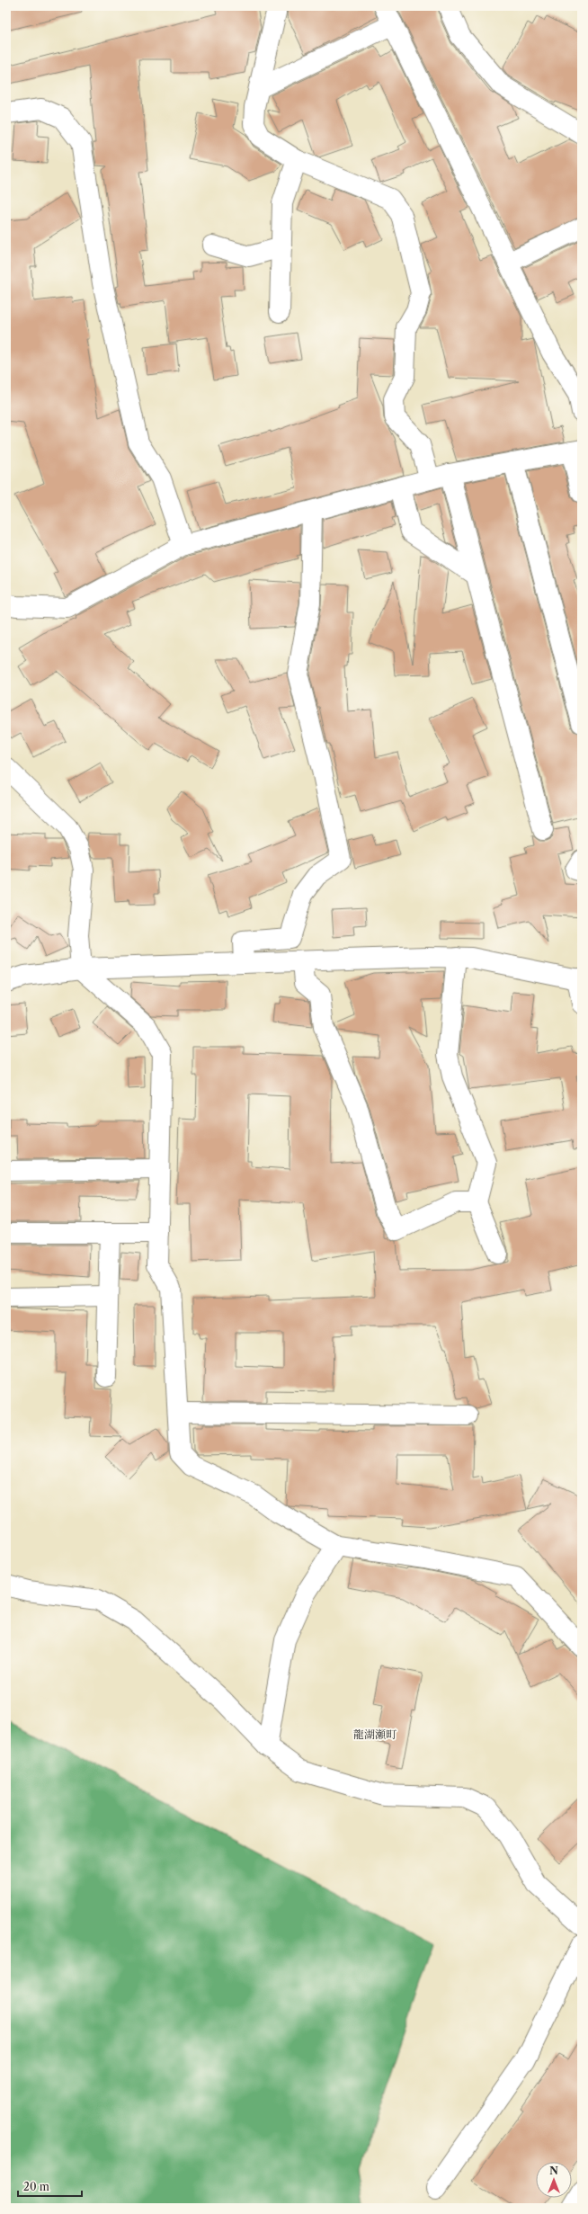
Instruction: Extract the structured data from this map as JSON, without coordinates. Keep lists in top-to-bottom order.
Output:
{
  "districts": ["龍湖瀬町"],
  "scale_bar": "20 m",
  "north": "top"
}
